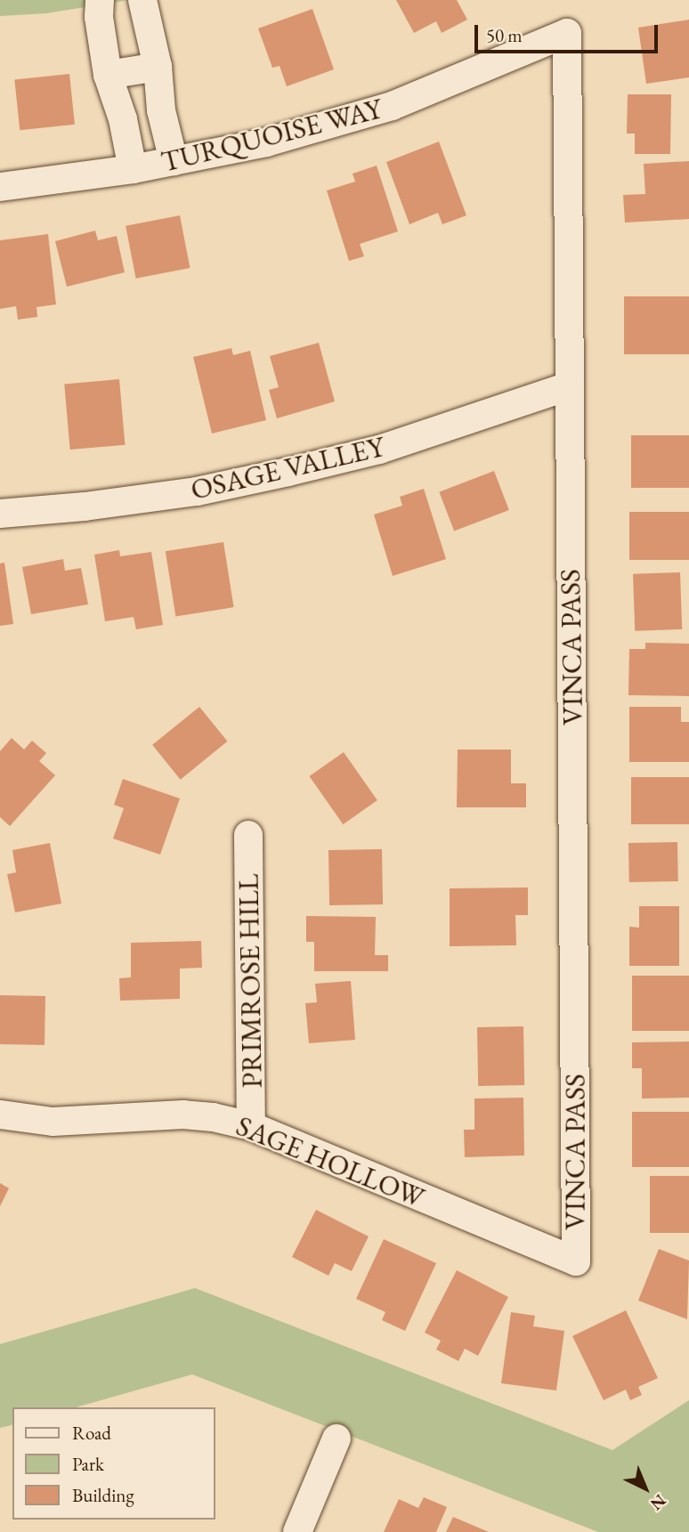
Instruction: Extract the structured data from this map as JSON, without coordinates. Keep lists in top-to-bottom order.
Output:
{
  "streets": {
    "street": [
      "TURQUOISE WAY",
      "OSAGE VALLEY",
      "VINCA PASS",
      "PRIMROSE HILL",
      "SAGE HOLLOW"
    ]
  },
  "crossings": [
    ["TURQUOISE WAY", "VINCA PASS"],
    ["OSAGE VALLEY", "VINCA PASS"],
    ["VINCA PASS", "SAGE HOLLOW"],
    ["PRIMROSE HILL", "SAGE HOLLOW"]
  ],
  "legend": ["Road", "Park", "Building"],
  "scale_bar": "50 m",
  "north": "bottom right"
}
